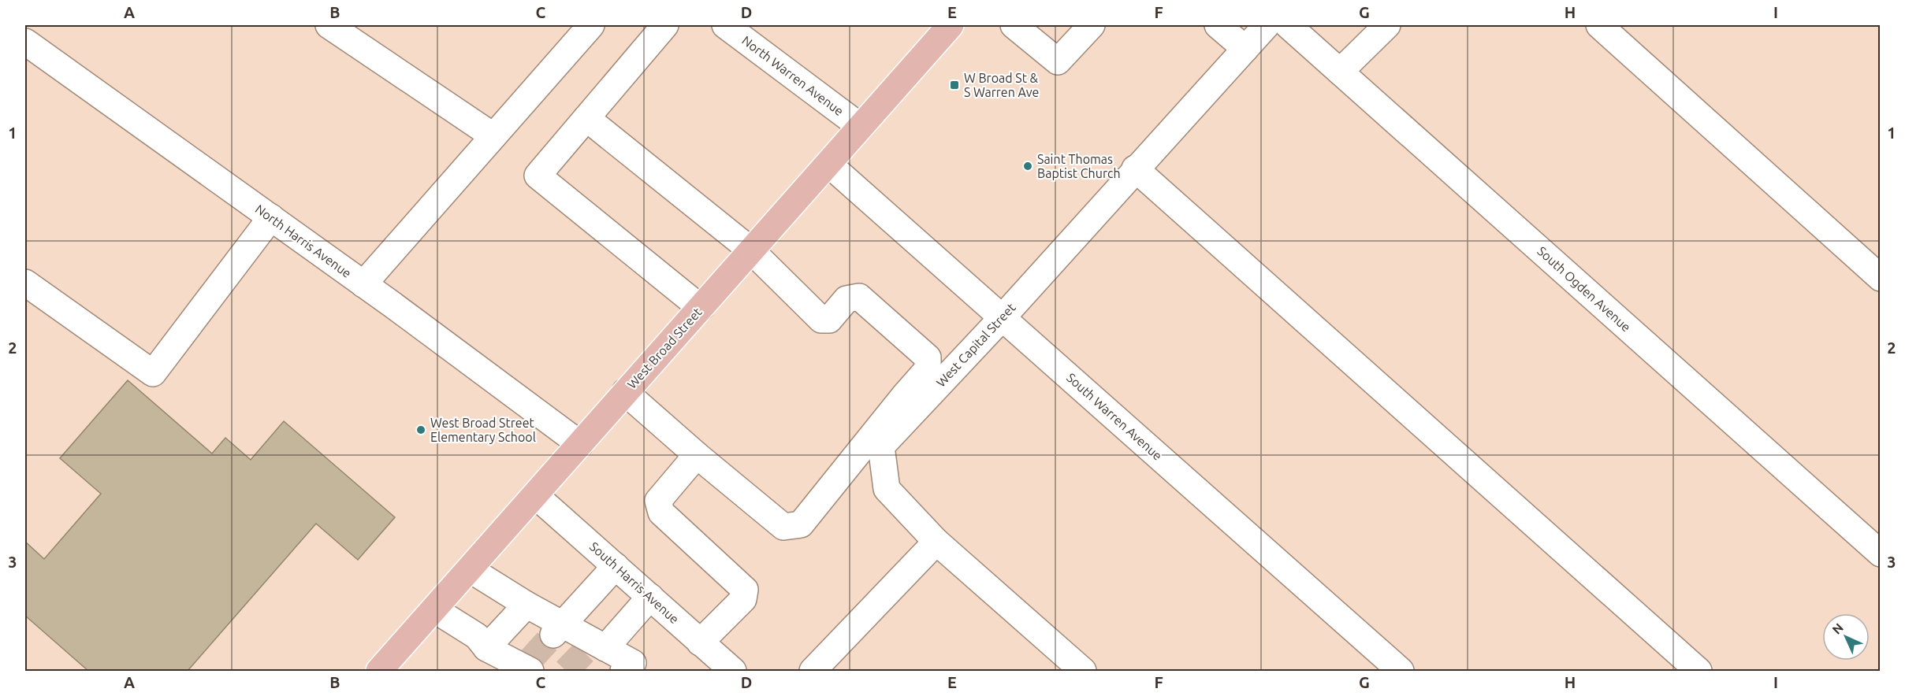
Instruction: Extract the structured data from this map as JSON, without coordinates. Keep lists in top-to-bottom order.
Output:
{
  "streets": {
    "main road": ["West Broad Street"],
    "street": [
      "North Warren Avenue",
      "North Harris Avenue",
      "South Ogden Avenue",
      "West Capital Street",
      "South Warren Avenue",
      "South Harris Avenue"
    ]
  },
  "crossings": [
    ["North Warren Avenue", "West Broad Street"],
    ["North Harris Avenue", "West Broad Street"],
    ["West Capital Street", "South Warren Avenue"],
    ["West Broad Street", "South Warren Avenue"],
    ["West Broad Street", "South Harris Avenue"]
  ],
  "places": {
    "transit": ["W Broad St & S Warren Ave"],
    "other": ["Saint Thomas Baptist Church", "West Broad Street Elementary School"]
  },
  "north": "top left",
  "grid": {
    "columns": [
      "A",
      "B",
      "C",
      "D",
      "E",
      "F",
      "G",
      "H",
      "I"
    ],
    "rows": ["1", "2", "3"]
  }
}
